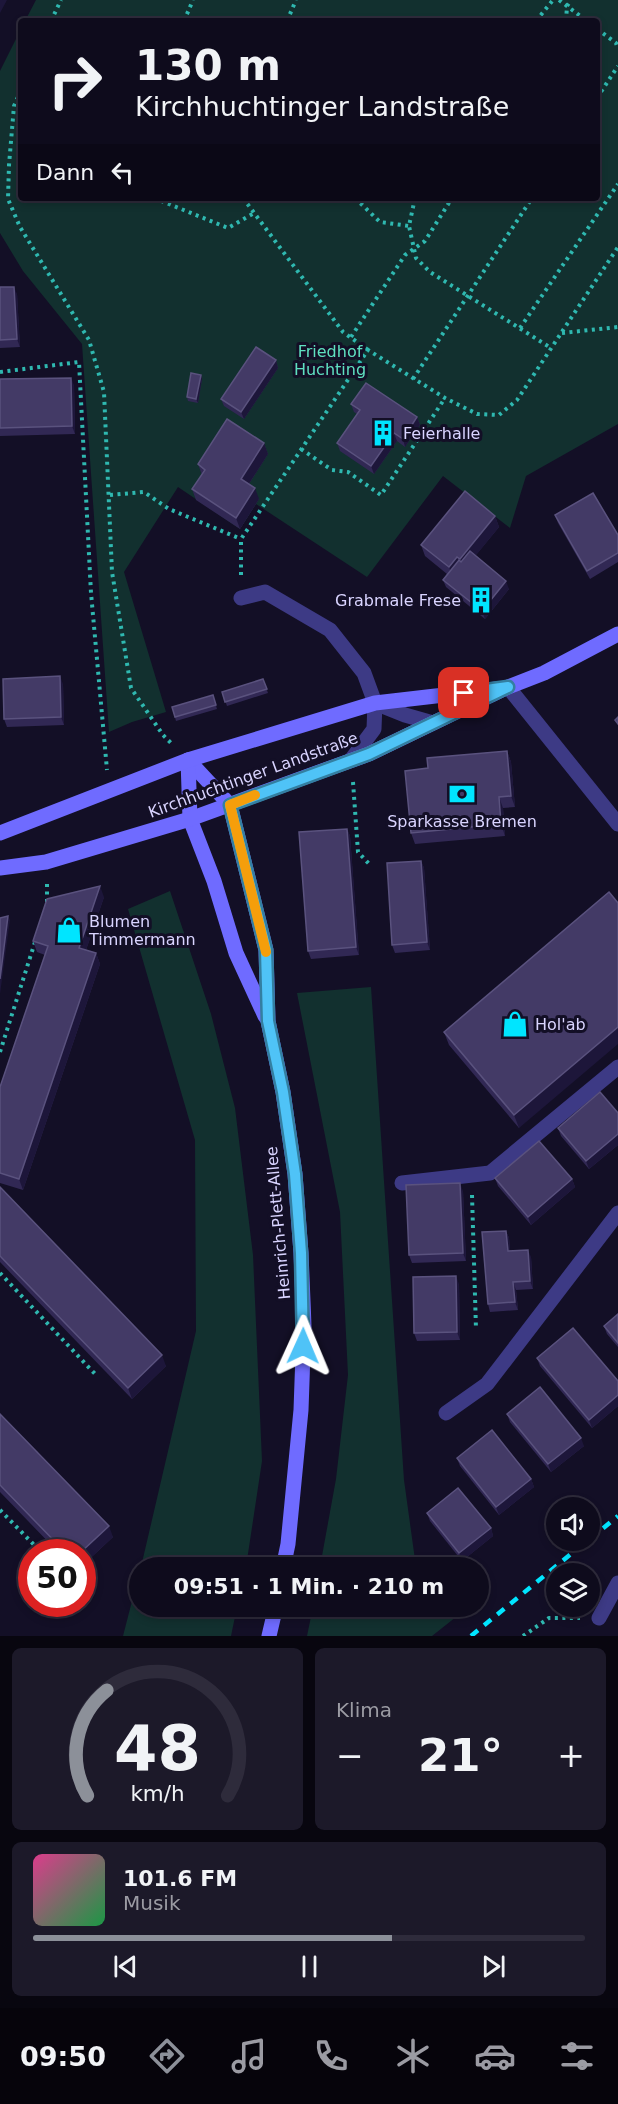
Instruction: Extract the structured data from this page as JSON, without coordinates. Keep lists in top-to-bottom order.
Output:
{
  "streets": {
    "main road": ["Kirchhuchtinger Landstraße", "Heinrich-Plett-Allee"]
  },
  "crossings": [
    ["Kirchhuchtinger Landstraße", "Heinrich-Plett-Allee"]
  ],
  "parks": ["Friedhof Huchting"],
  "places": {
    "building": ["Feierhalle", "Grabmale Frese"],
    "bank": ["Sparkasse Bremen"],
    "shop": ["Blumen Timmermann", "Hol'ab"]
  },
  "page": {
    "turn": ["130 m", "Kirchhuchtinger Landstraße"],
    "then": "Dann",
    "limit": "50",
    "trip": "09:51 · 1 Min. · 210 m",
    "tile": "Klima",
    "heat": ["−", "21°", "+"],
    "song": ["101.6 FM", "Musik"],
    "tabs": "09:50",
    "gauge": ["48", "km/h"]
  }
}
